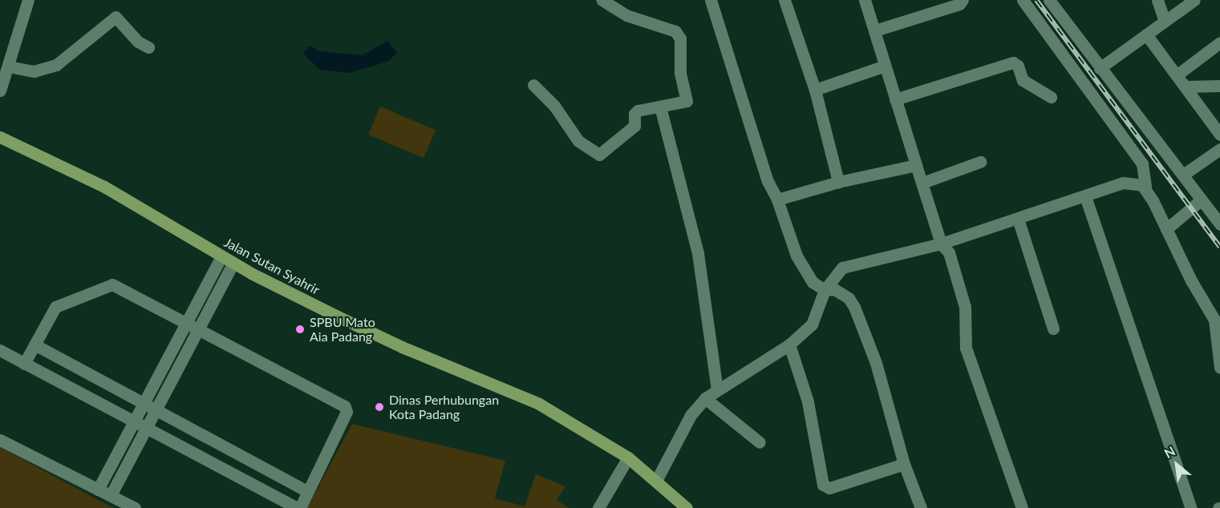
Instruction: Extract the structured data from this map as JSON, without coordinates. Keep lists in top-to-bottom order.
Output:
{
  "streets": {
    "main road": ["Jalan Sutan Syahrir"]
  },
  "places": ["SPBU Mato Aia Padang", "Dinas Perhubungan Kota Padang"],
  "north": "top left"
}
